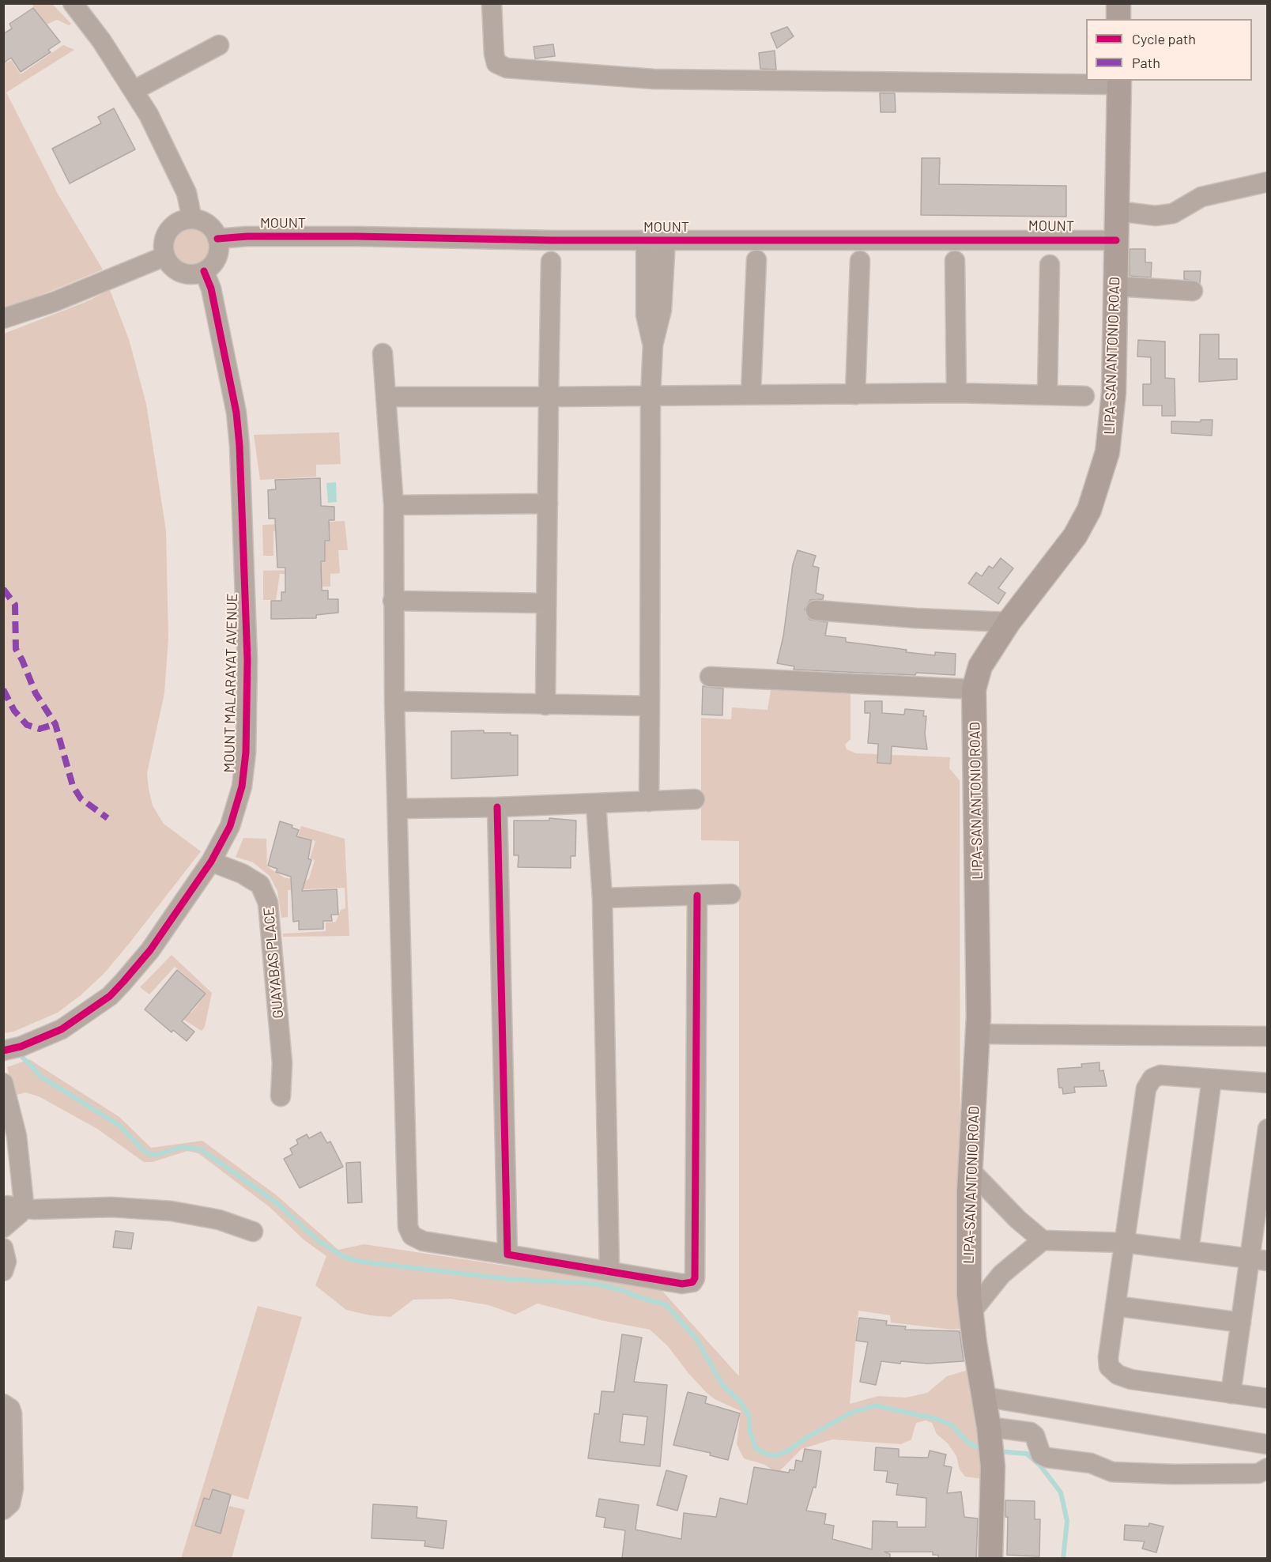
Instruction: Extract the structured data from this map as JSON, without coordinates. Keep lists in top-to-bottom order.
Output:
{
  "streets": {
    "main road": ["LIPA-SAN ANTONIO ROAD"],
    "street": ["MOUNT", "MOUNT MALARAYAT AVENUE", "GUAYABAS PLACE"]
  },
  "crossings": [
    ["MOUNT", "LIPA-SAN ANTONIO ROAD"],
    ["MOUNT", "MOUNT MALARAYAT AVENUE"],
    ["MOUNT MALARAYAT AVENUE", "GUAYABAS PLACE"]
  ],
  "legend": ["Cycle path", "Path"]
}
